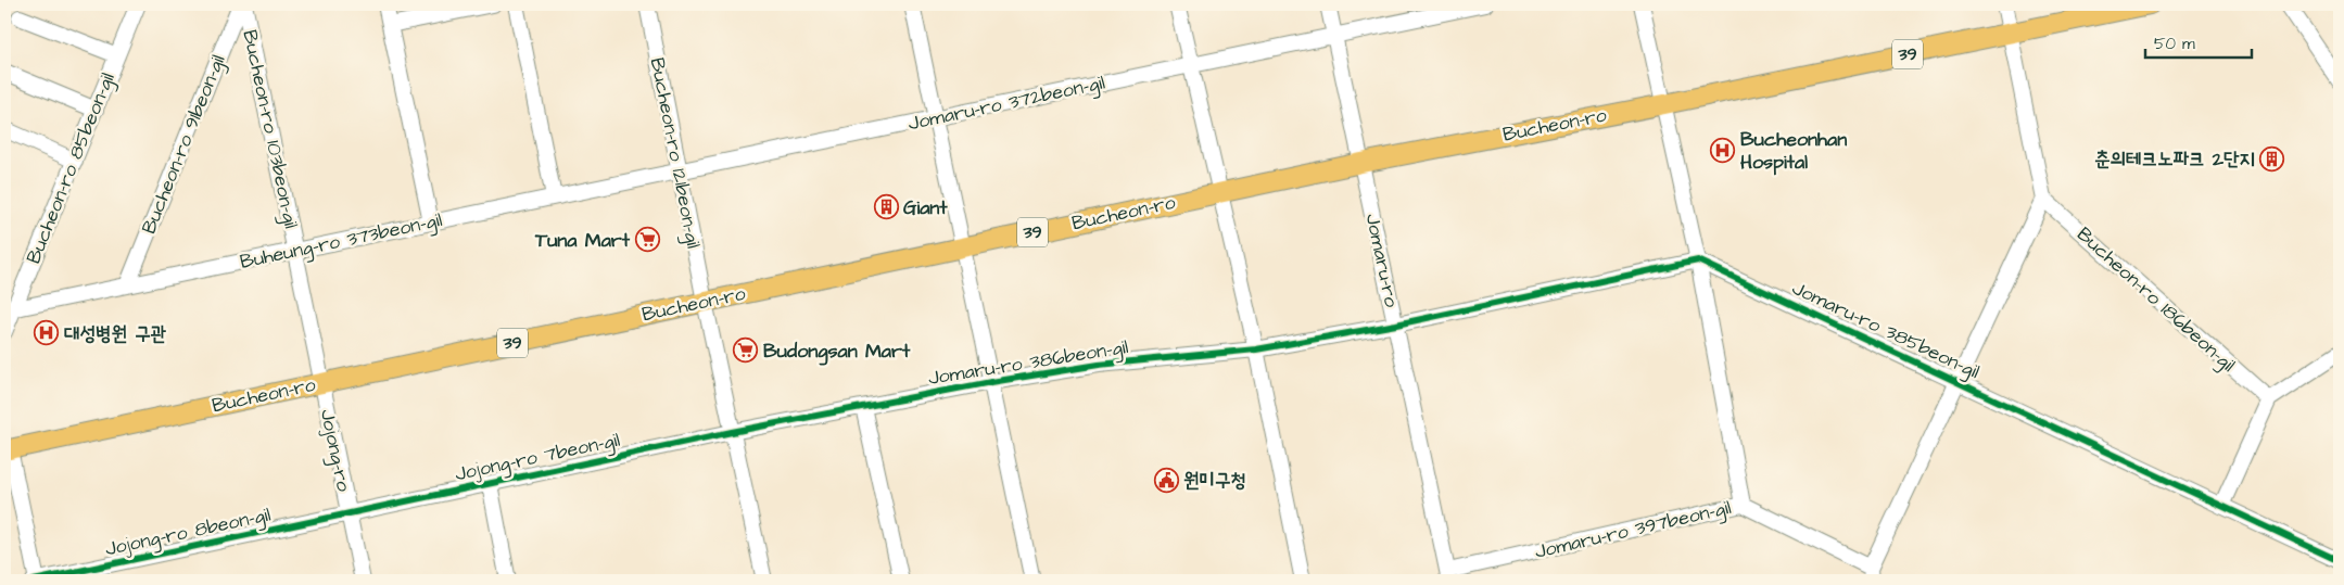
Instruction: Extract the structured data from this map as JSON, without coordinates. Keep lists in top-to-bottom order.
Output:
{
  "streets": {
    "main road": ["39", "Bucheon-ro"],
    "street": [
      "Jomaru-ro 372beon-gil",
      "Bucheon-ro 103beon-gil",
      "Bucheon-ro 91beon-gil",
      "Bucheon-ro 121beon-gil",
      "Bucheon-ro 85beon-gil",
      "Buheung-ro 373beon-gil",
      "Jomaru-ro",
      "Bucheon-ro 186beon-gil",
      "Jomaru-ro 385beon-gil",
      "Jomaru-ro 386beon-gil",
      "Jojong-ro",
      "Jojong-ro 7beon-gil",
      "Jomaru-ro 397beon-gil",
      "Jojong-ro 8beon-gil"
    ]
  },
  "crossings": [
    ["Jomaru-ro 372beon-gil", "Bucheon-ro 121beon-gil"],
    ["Jomaru-ro 372beon-gil", "Buheung-ro 373beon-gil"],
    ["Jomaru-ro 372beon-gil", "Jomaru-ro"],
    ["Bucheon-ro", "Bucheon-ro 103beon-gil"],
    ["Bucheon-ro", "Bucheon-ro 121beon-gil"],
    ["Bucheon-ro", "Jomaru-ro"],
    ["Bucheon-ro", "Jojong-ro"],
    ["Bucheon-ro 103beon-gil", "Buheung-ro 373beon-gil"],
    ["Bucheon-ro 103beon-gil", "Jojong-ro"],
    ["Bucheon-ro 91beon-gil", "Buheung-ro 373beon-gil"],
    ["Bucheon-ro 121beon-gil", "Buheung-ro 373beon-gil"],
    ["Bucheon-ro 121beon-gil", "Jomaru-ro 386beon-gil"],
    ["Bucheon-ro 121beon-gil", "Jojong-ro 7beon-gil"],
    ["Bucheon-ro 85beon-gil", "Buheung-ro 373beon-gil"],
    ["Jomaru-ro", "Jomaru-ro 386beon-gil"],
    ["Jomaru-ro", "Jomaru-ro 397beon-gil"],
    ["Jomaru-ro 386beon-gil", "Jojong-ro 7beon-gil"],
    ["Jojong-ro", "Jojong-ro 7beon-gil"],
    ["Jojong-ro", "Jojong-ro 8beon-gil"],
    ["Jojong-ro 7beon-gil", "Jojong-ro 8beon-gil"]
  ],
  "places": {
    "hospital": ["Bucheonhan Hospital", "대성병원 구관"],
    "building": ["춘의테크노파크 2단지", "Giant"],
    "supermarket": ["Tuna Mart", "Budongsan Mart"],
    "public building": ["원미구청"]
  },
  "scale_bar": "50 m"
}
